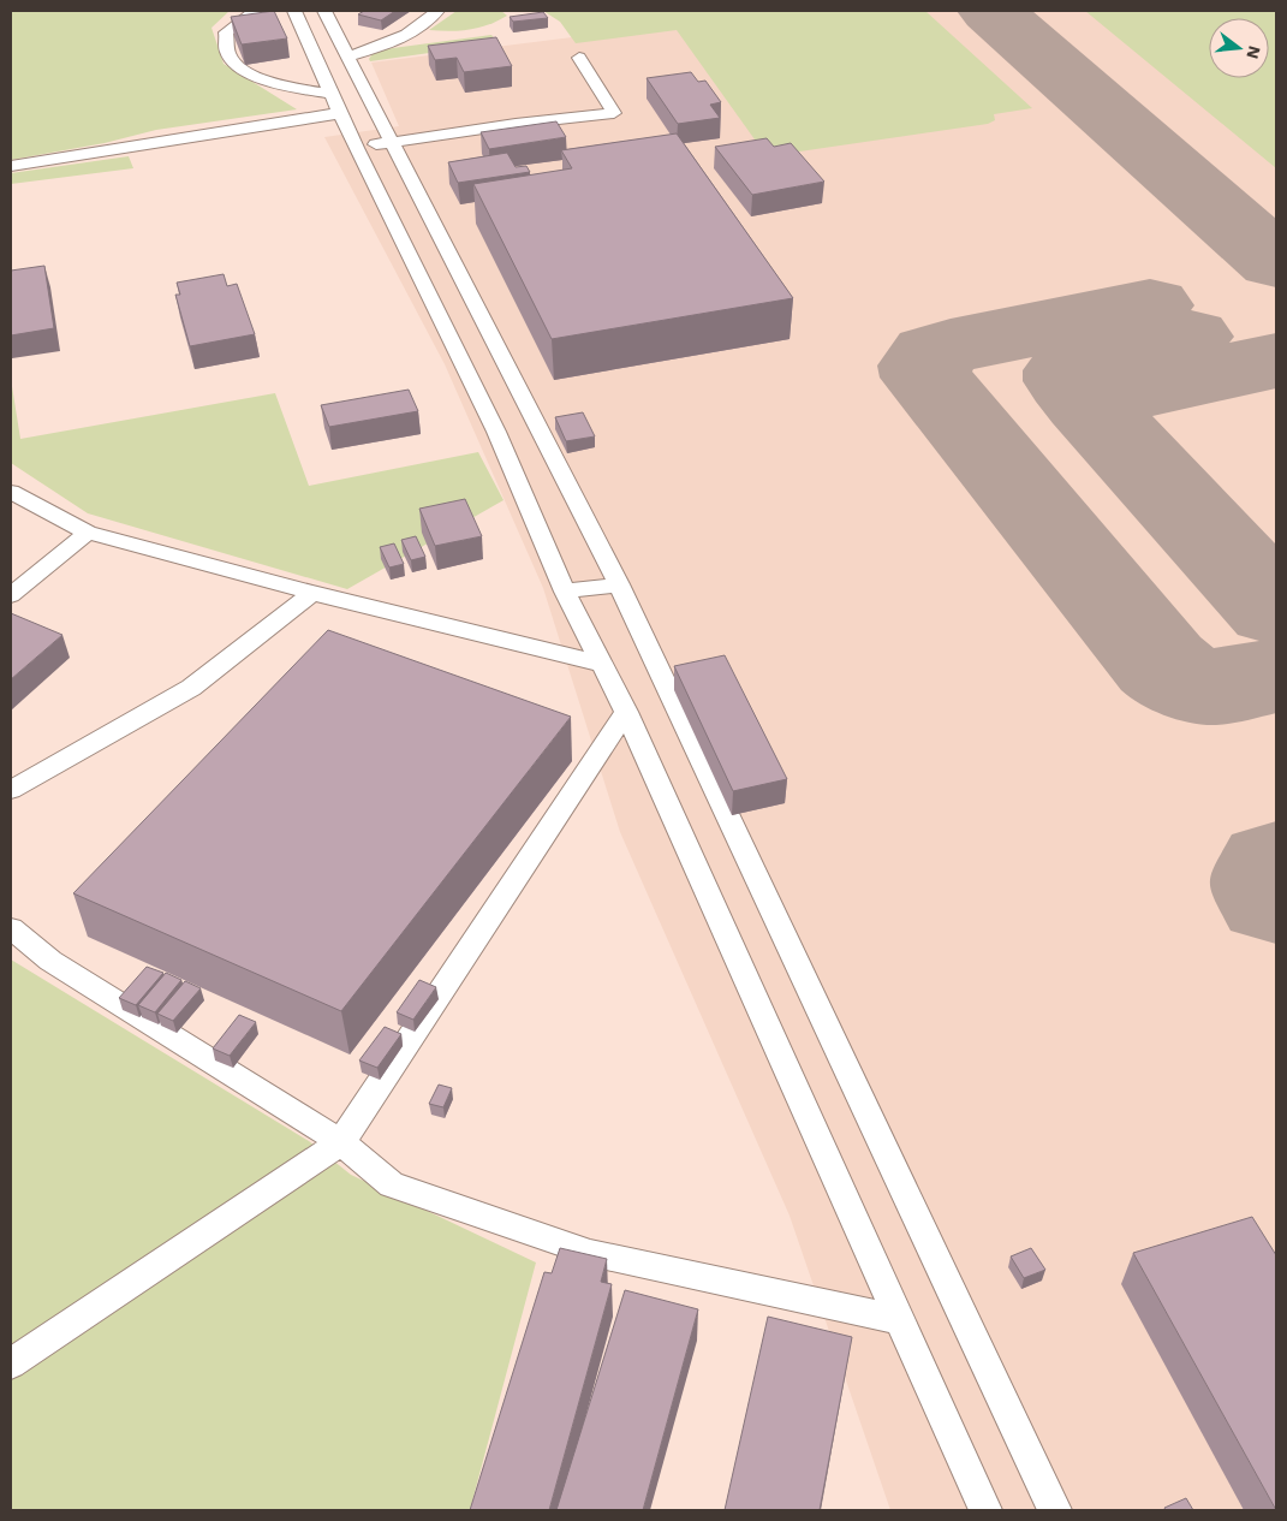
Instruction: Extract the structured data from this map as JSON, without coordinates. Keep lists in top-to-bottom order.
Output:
{
  "north": "right"
}
